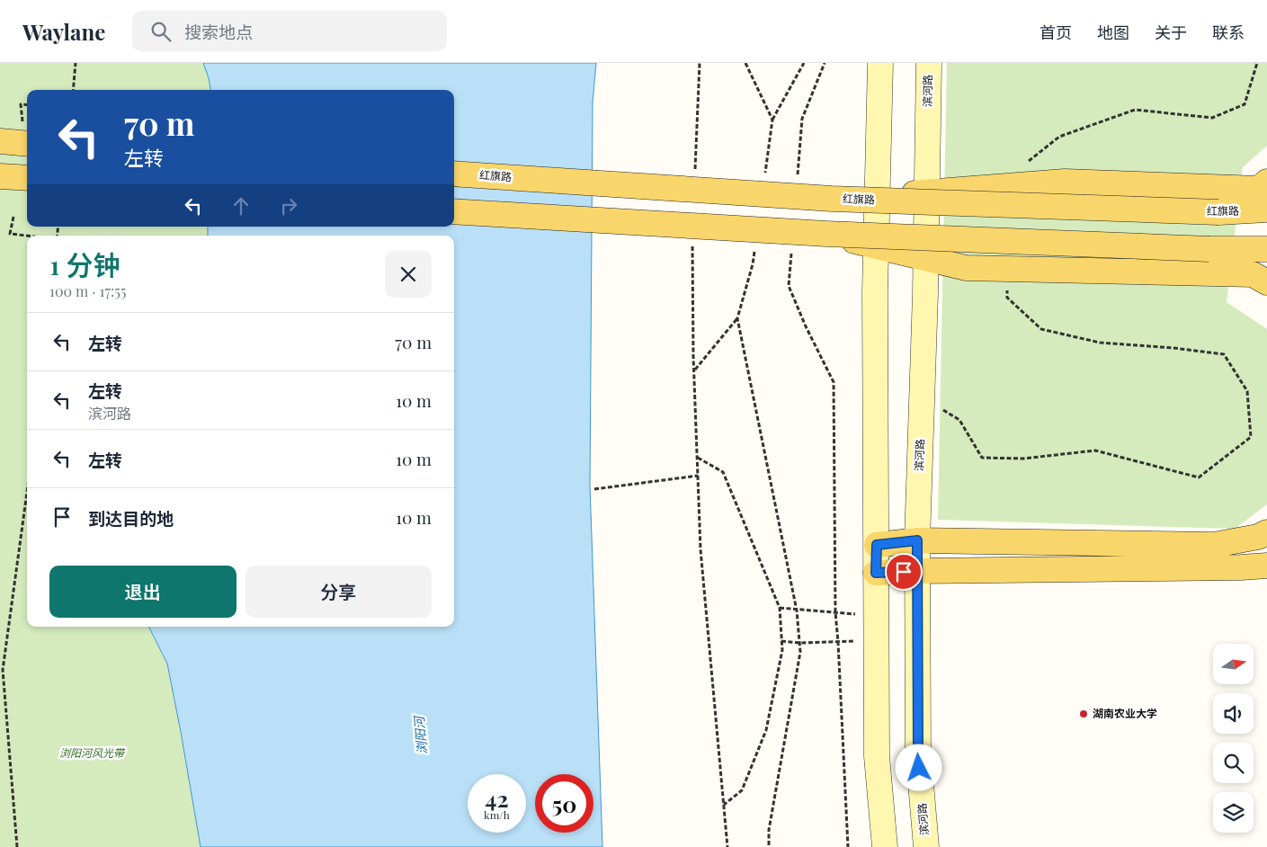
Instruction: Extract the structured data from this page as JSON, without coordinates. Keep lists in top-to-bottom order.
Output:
{
  "streets": {
    "main road": ["滨河路", "红旗路"]
  },
  "water": ["浏阳河"],
  "parks": ["浏阳河风光带"],
  "places": ["湖南农业大学"],
  "north": "right",
  "page": {
    "header": "Waylane",
    "search": "搜索地点",
    "nav": [
      "首页",
      "地图",
      "关于",
      "联系"
    ],
    "turn": ["70 m", "左转"],
    "heading": ["1 分钟", "100 m · 17:55"],
    "list": [
      {
        "name": "左转",
        "value": "70 m"
      },
      {
        "name": "左转",
        "note": "滨河路",
        "value": "10 m"
      },
      {
        "name": "左转",
        "value": "10 m"
      },
      {
        "name": "到达目的地",
        "value": "10 m"
      }
    ],
    "buttons": ["退出", "分享"],
    "speed": "42 km/h",
    "limit": "50"
  }
}
